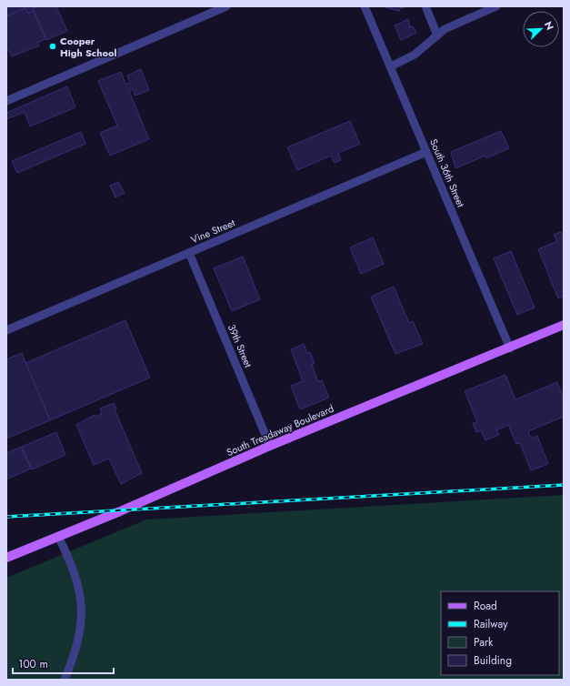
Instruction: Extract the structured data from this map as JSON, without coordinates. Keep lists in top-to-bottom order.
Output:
{
  "streets": {
    "main road": ["South Treadaway Boulevard"],
    "street": ["South 36th Street", "Vine Street", "39th Street"]
  },
  "crossings": [
    ["South 36th Street", "Vine Street"],
    ["South 36th Street", "South Treadaway Boulevard"],
    ["Vine Street", "39th Street"],
    ["39th Street", "South Treadaway Boulevard"]
  ],
  "places": ["Cooper High School"],
  "legend": [
    "Road",
    "Railway",
    "Park",
    "Building"
  ],
  "scale_bar": "100 m",
  "north": "top right"
}
